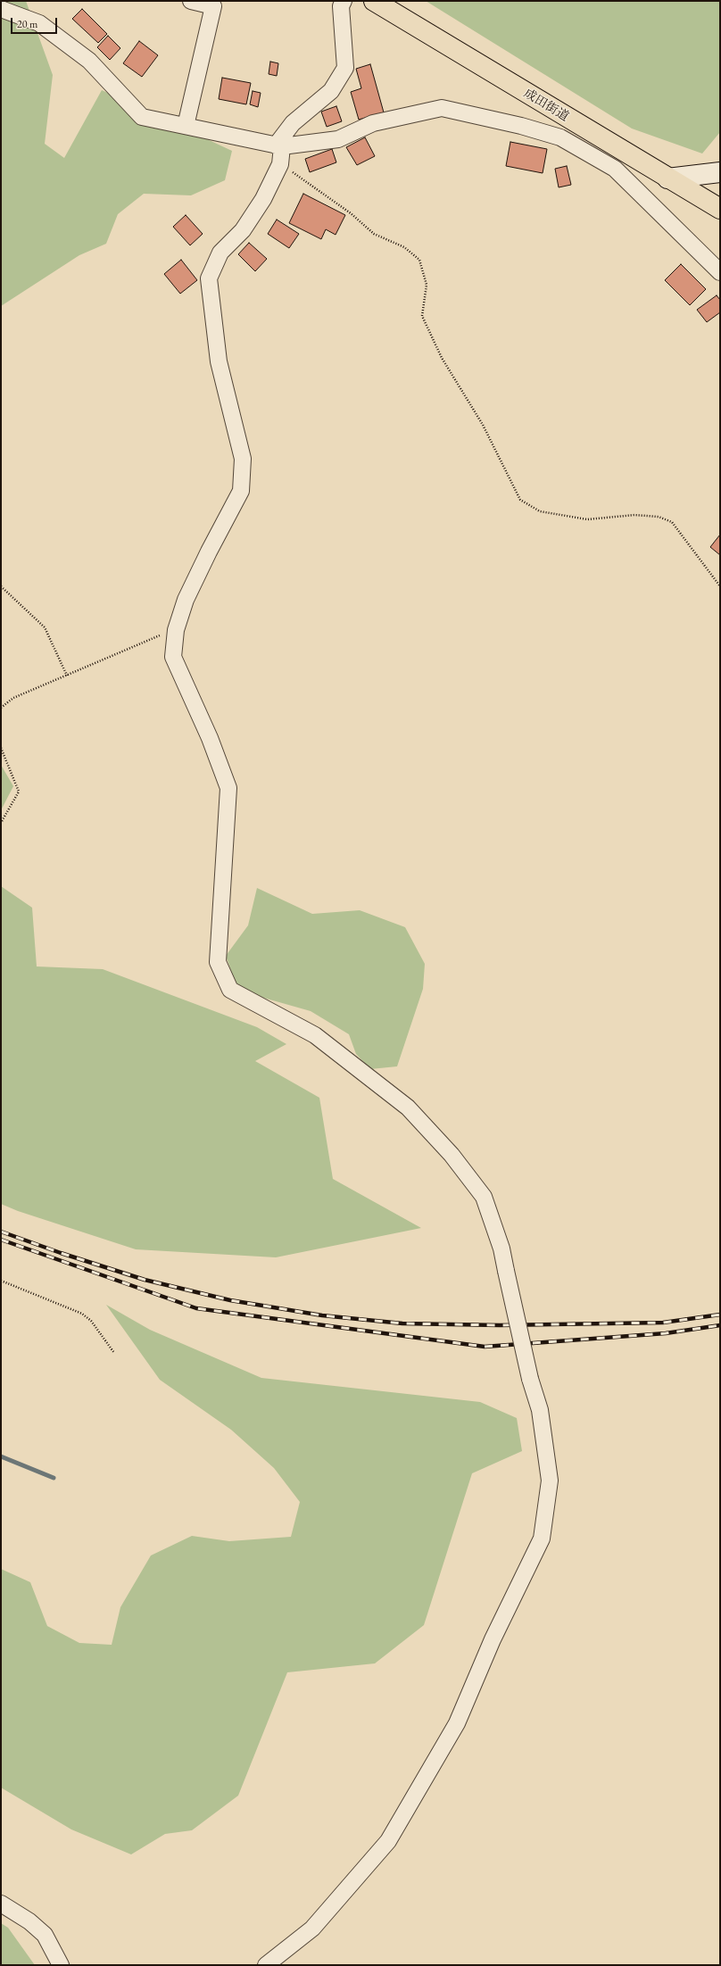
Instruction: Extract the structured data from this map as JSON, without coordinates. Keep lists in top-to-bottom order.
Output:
{
  "streets": {
    "highway": ["成田街道"]
  },
  "scale_bar": "20 m"
}
